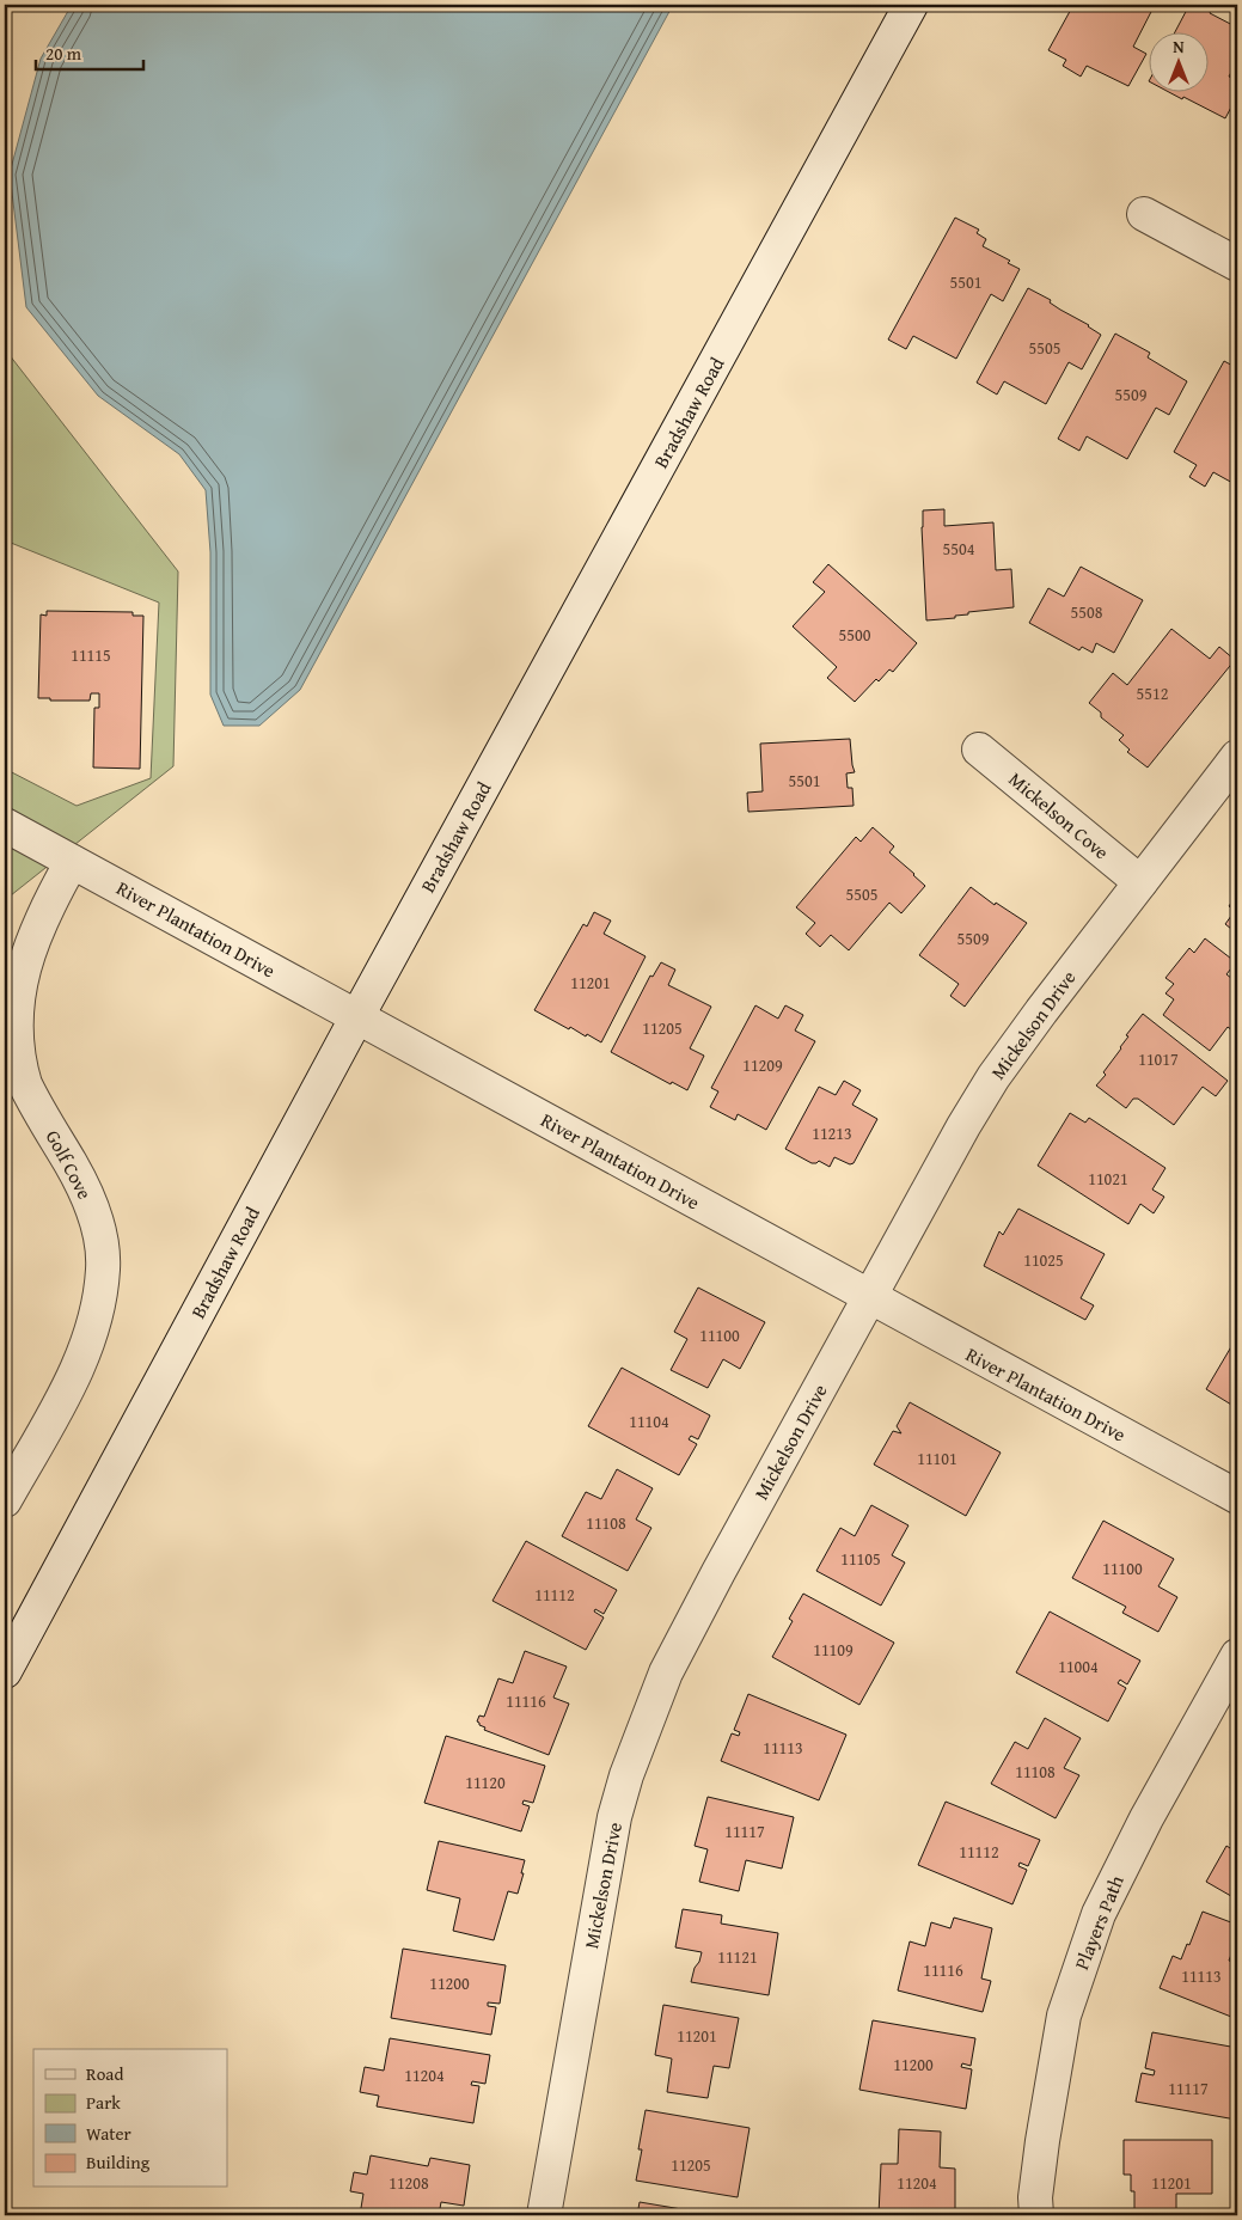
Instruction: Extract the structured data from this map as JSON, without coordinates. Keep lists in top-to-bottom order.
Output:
{
  "streets": {
    "street": [
      "Bradshaw Road",
      "Mickelson Cove",
      "River Plantation Drive",
      "Mickelson Drive",
      "Golf Cove",
      "Players Path"
    ]
  },
  "crossings": [
    ["Bradshaw Road", "River Plantation Drive"],
    ["Mickelson Cove", "Mickelson Drive"],
    ["River Plantation Drive", "Mickelson Drive"],
    ["River Plantation Drive", "Golf Cove"]
  ],
  "house_numbers": [
    "5501",
    "5505",
    "5509",
    "5504",
    "5508",
    "5500",
    "11115",
    "5512",
    "5501",
    "5505",
    "5509",
    "11201",
    "11205",
    "11017",
    "11209",
    "11213",
    "11021",
    "11025",
    "11100",
    "11104",
    "11101",
    "11108",
    "11105",
    "11100",
    "11112",
    "11109",
    "11004",
    "11116",
    "11113",
    "11108",
    "11120",
    "11117",
    "11112",
    "11121",
    "11116",
    "11113",
    "11200",
    "11201",
    "11200",
    "11204",
    "11117",
    "11205",
    "11208",
    "11204",
    "11201"
  ],
  "legend": [
    "Road",
    "Park",
    "Water",
    "Building"
  ],
  "scale_bar": "20 m",
  "north": "top"
}
